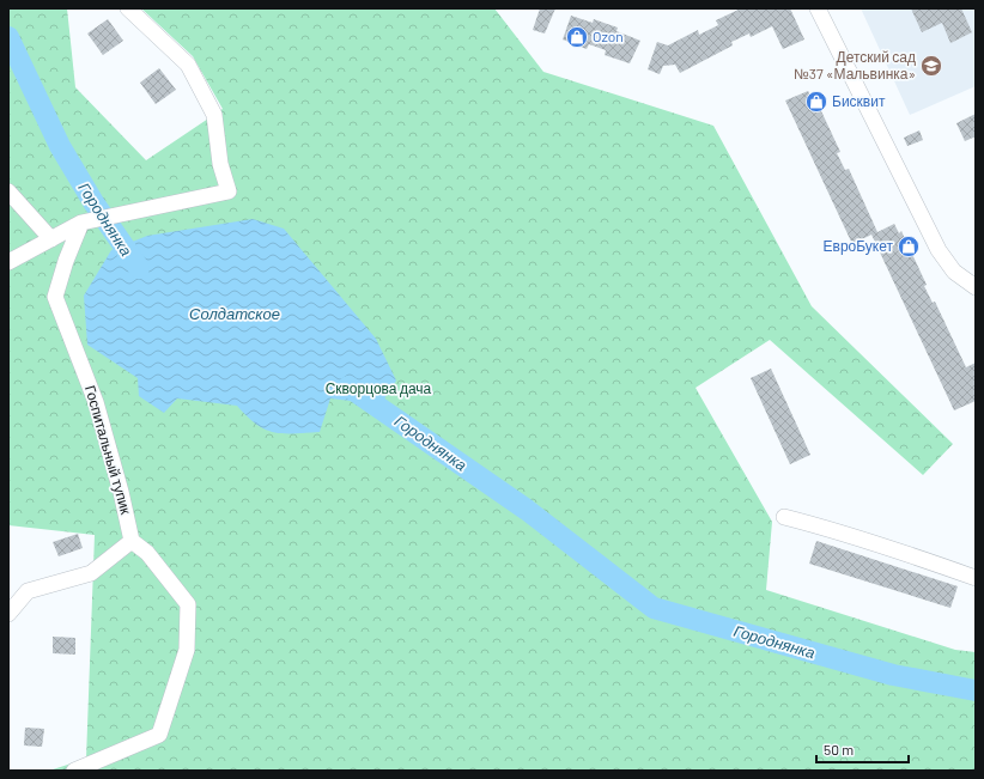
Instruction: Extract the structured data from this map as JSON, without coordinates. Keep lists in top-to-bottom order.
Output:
{
  "streets": {
    "street": ["Госпитальный тупик"]
  },
  "water": ["Городнянка", "Солдатское"],
  "parks": ["Скворцова дача"],
  "places": {
    "shop": ["Ozon", "Бисквит", "ЕвроБукет"],
    "school or university": ["Детский сад №37 «Мальвинка»"]
  },
  "scale_bar": "50 m"
}
